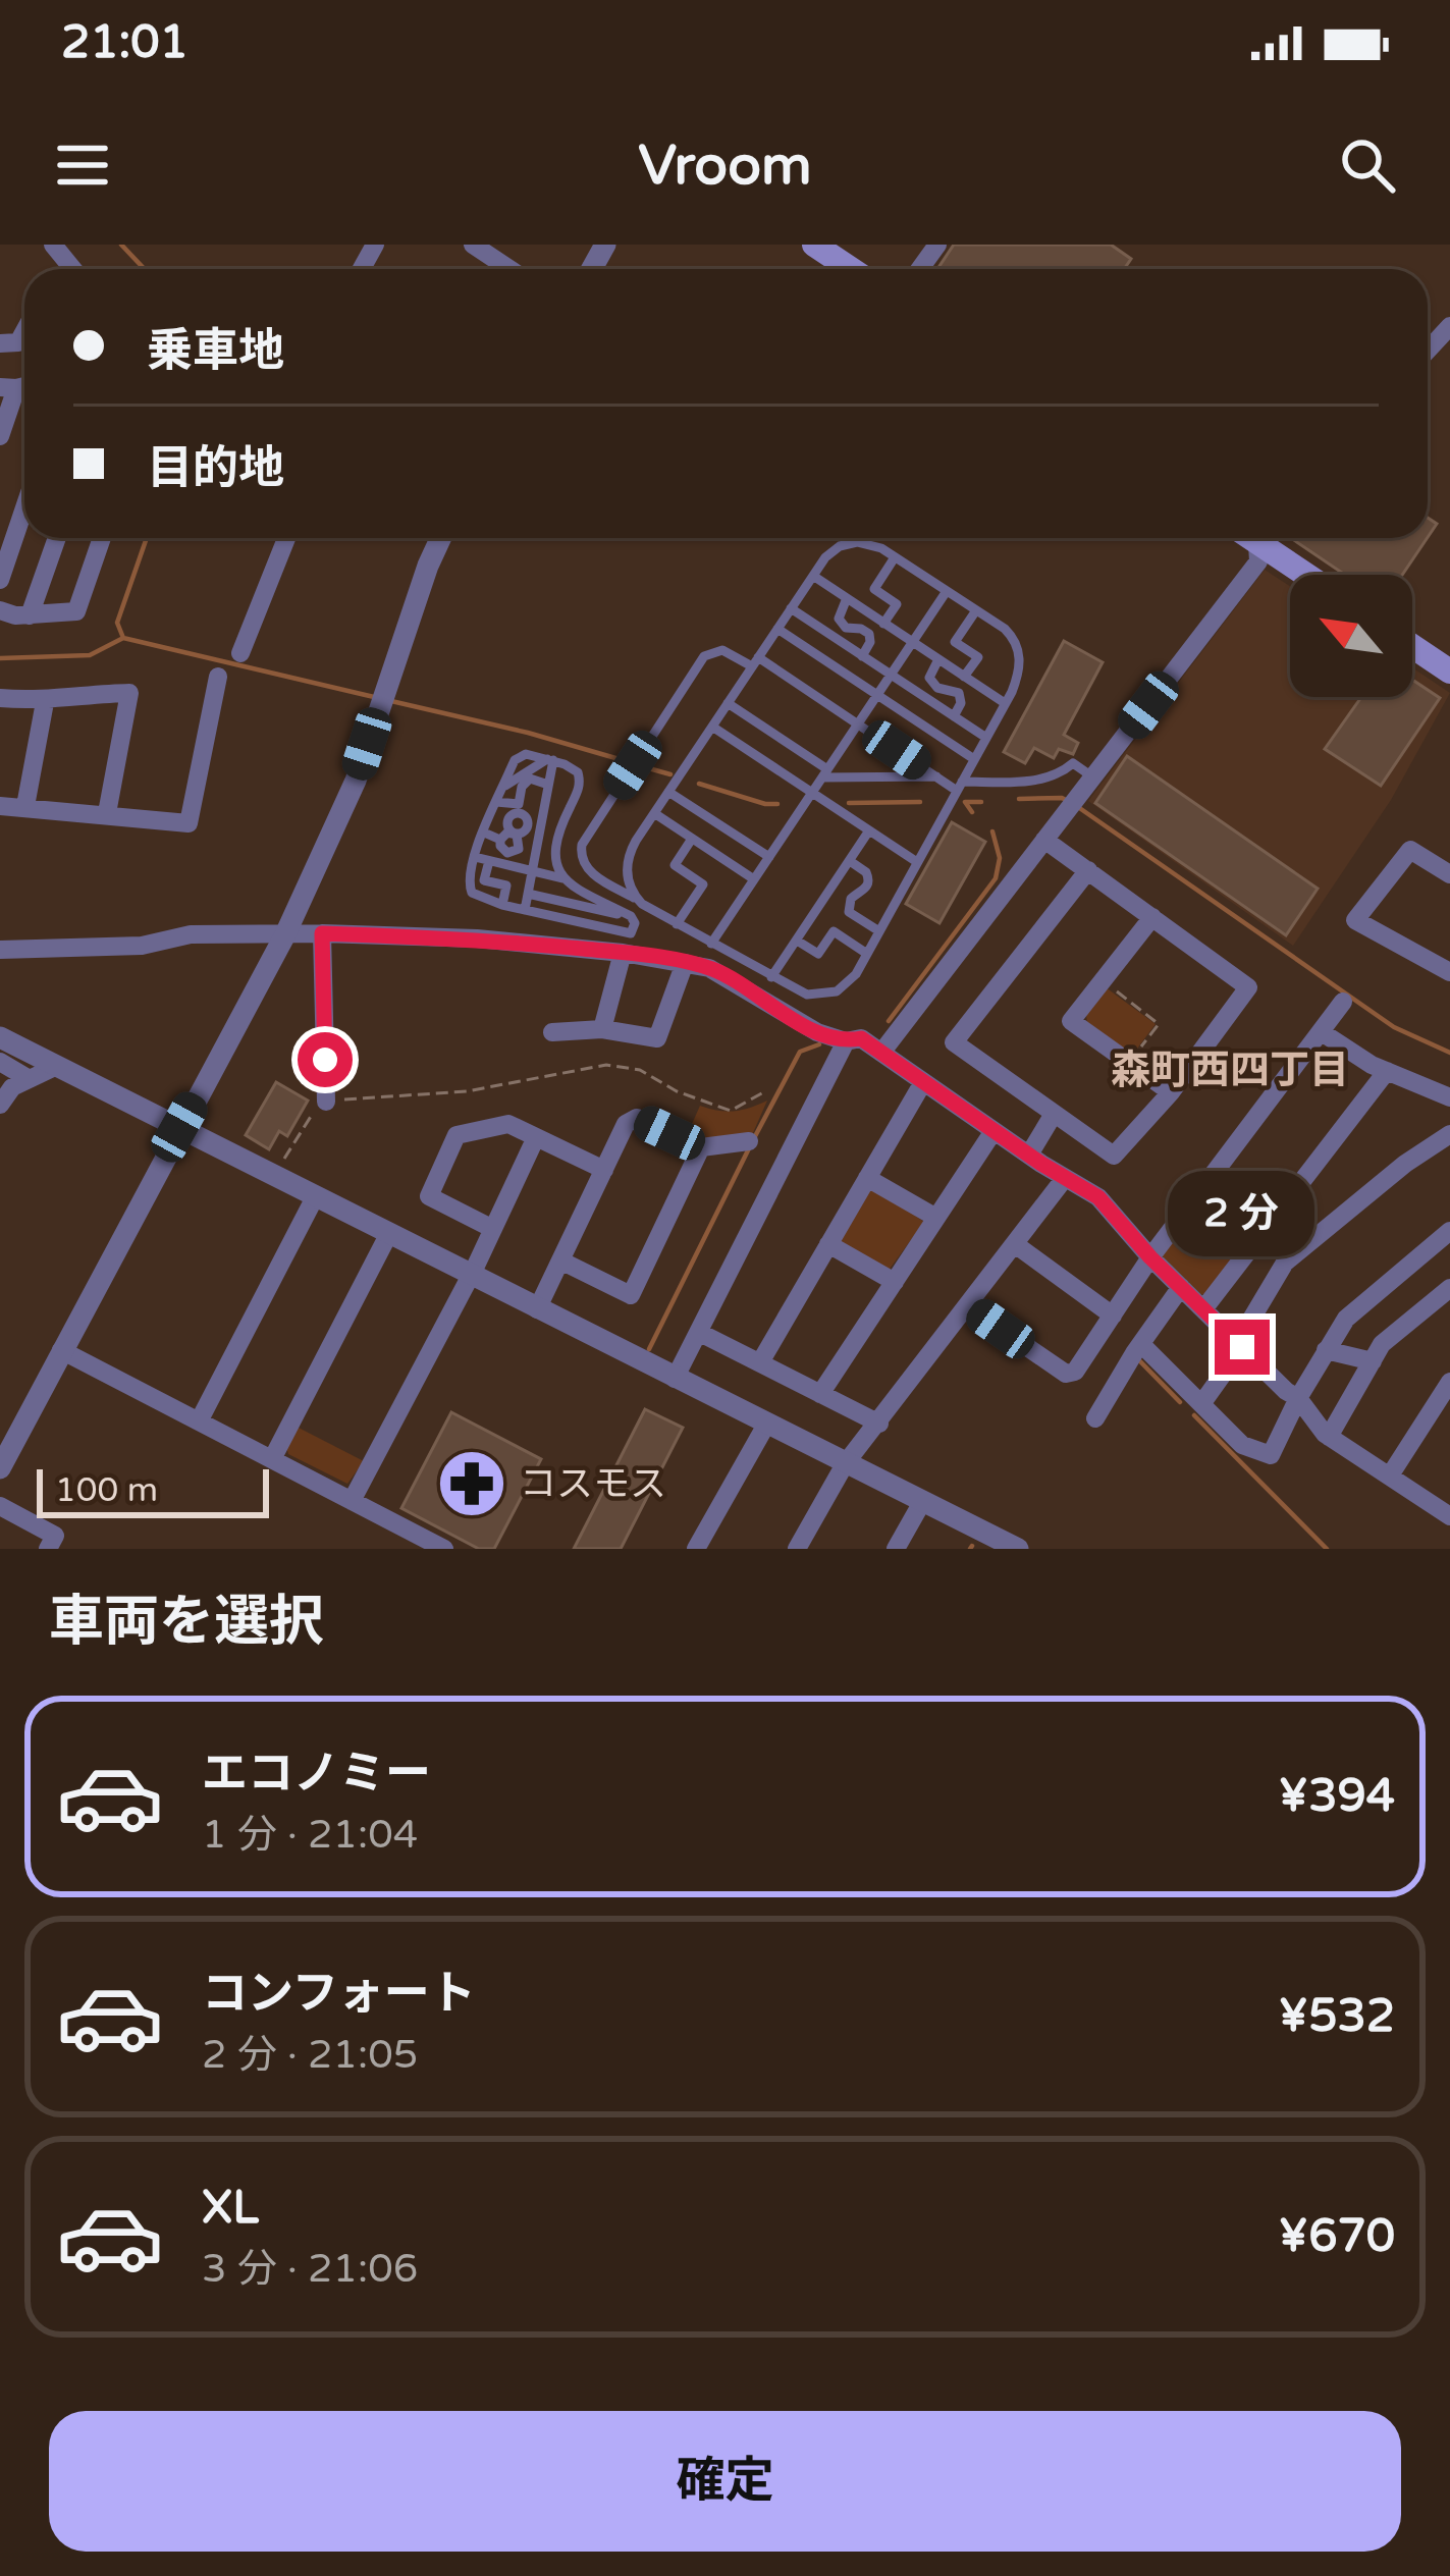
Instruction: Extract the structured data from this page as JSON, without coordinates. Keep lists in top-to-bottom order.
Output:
{
  "districts": ["森町西四丁目"],
  "places": {
    "pharmacy": ["コスモス"]
  },
  "scale_bar": "100 m",
  "north": "top left",
  "page": {
    "status": "21:01",
    "header": "Vroom",
    "banner": ["乗車地", "目的地"],
    "bubble": "2 分",
    "scale": "100 m",
    "heading": "車両を選択",
    "list": [
      {
        "name": "エコノミー",
        "note": "1 分 · 21:04",
        "value": "¥394"
      },
      {
        "name": "コンフォート",
        "note": "2 分 · 21:05",
        "value": "¥532"
      },
      {
        "name": "XL",
        "note": "3 分 · 21:06",
        "value": "¥670"
      }
    ],
    "buttons": "確定"
  }
}
